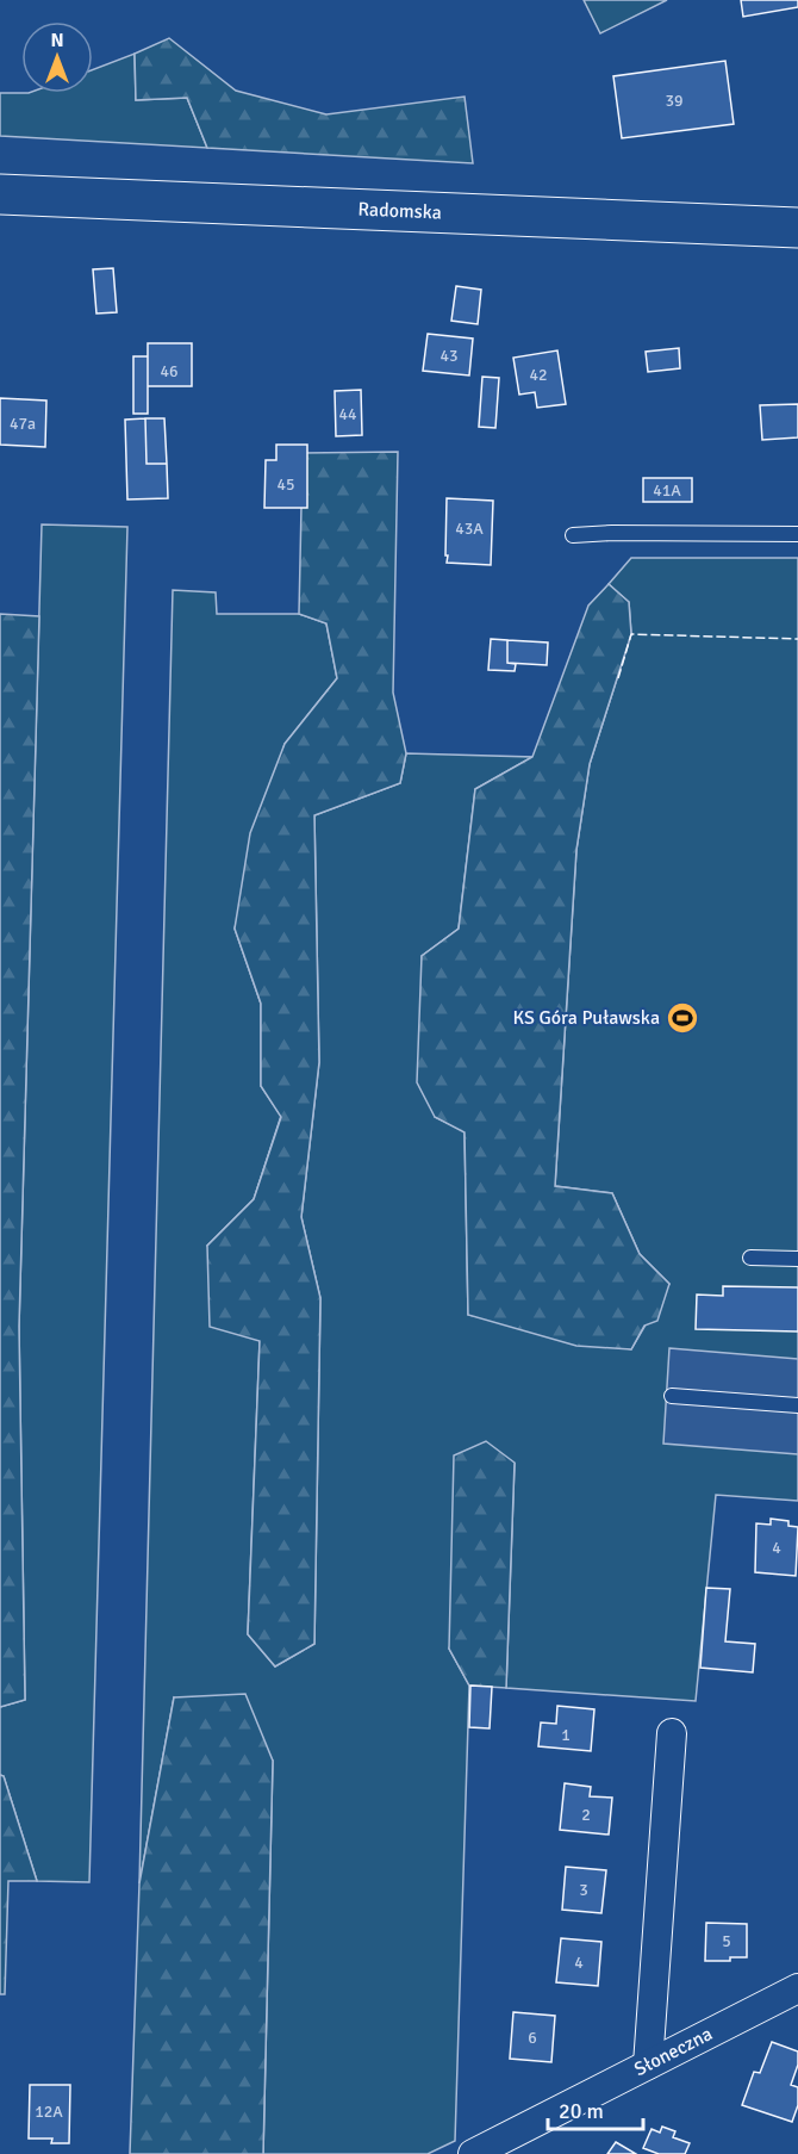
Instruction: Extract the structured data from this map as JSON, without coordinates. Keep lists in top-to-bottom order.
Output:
{
  "streets": {
    "main road": ["Radomska"],
    "street": ["Słoneczna"]
  },
  "places": {
    "sports": ["KS Góra Puławska"]
  },
  "house_numbers": [
    "39",
    "43",
    "46",
    "42",
    "44",
    "47a",
    "45",
    "41A",
    "43A",
    "4",
    "1",
    "2",
    "3",
    "5",
    "4",
    "6",
    "12A"
  ],
  "scale_bar": "20 m",
  "north": "top"
}
